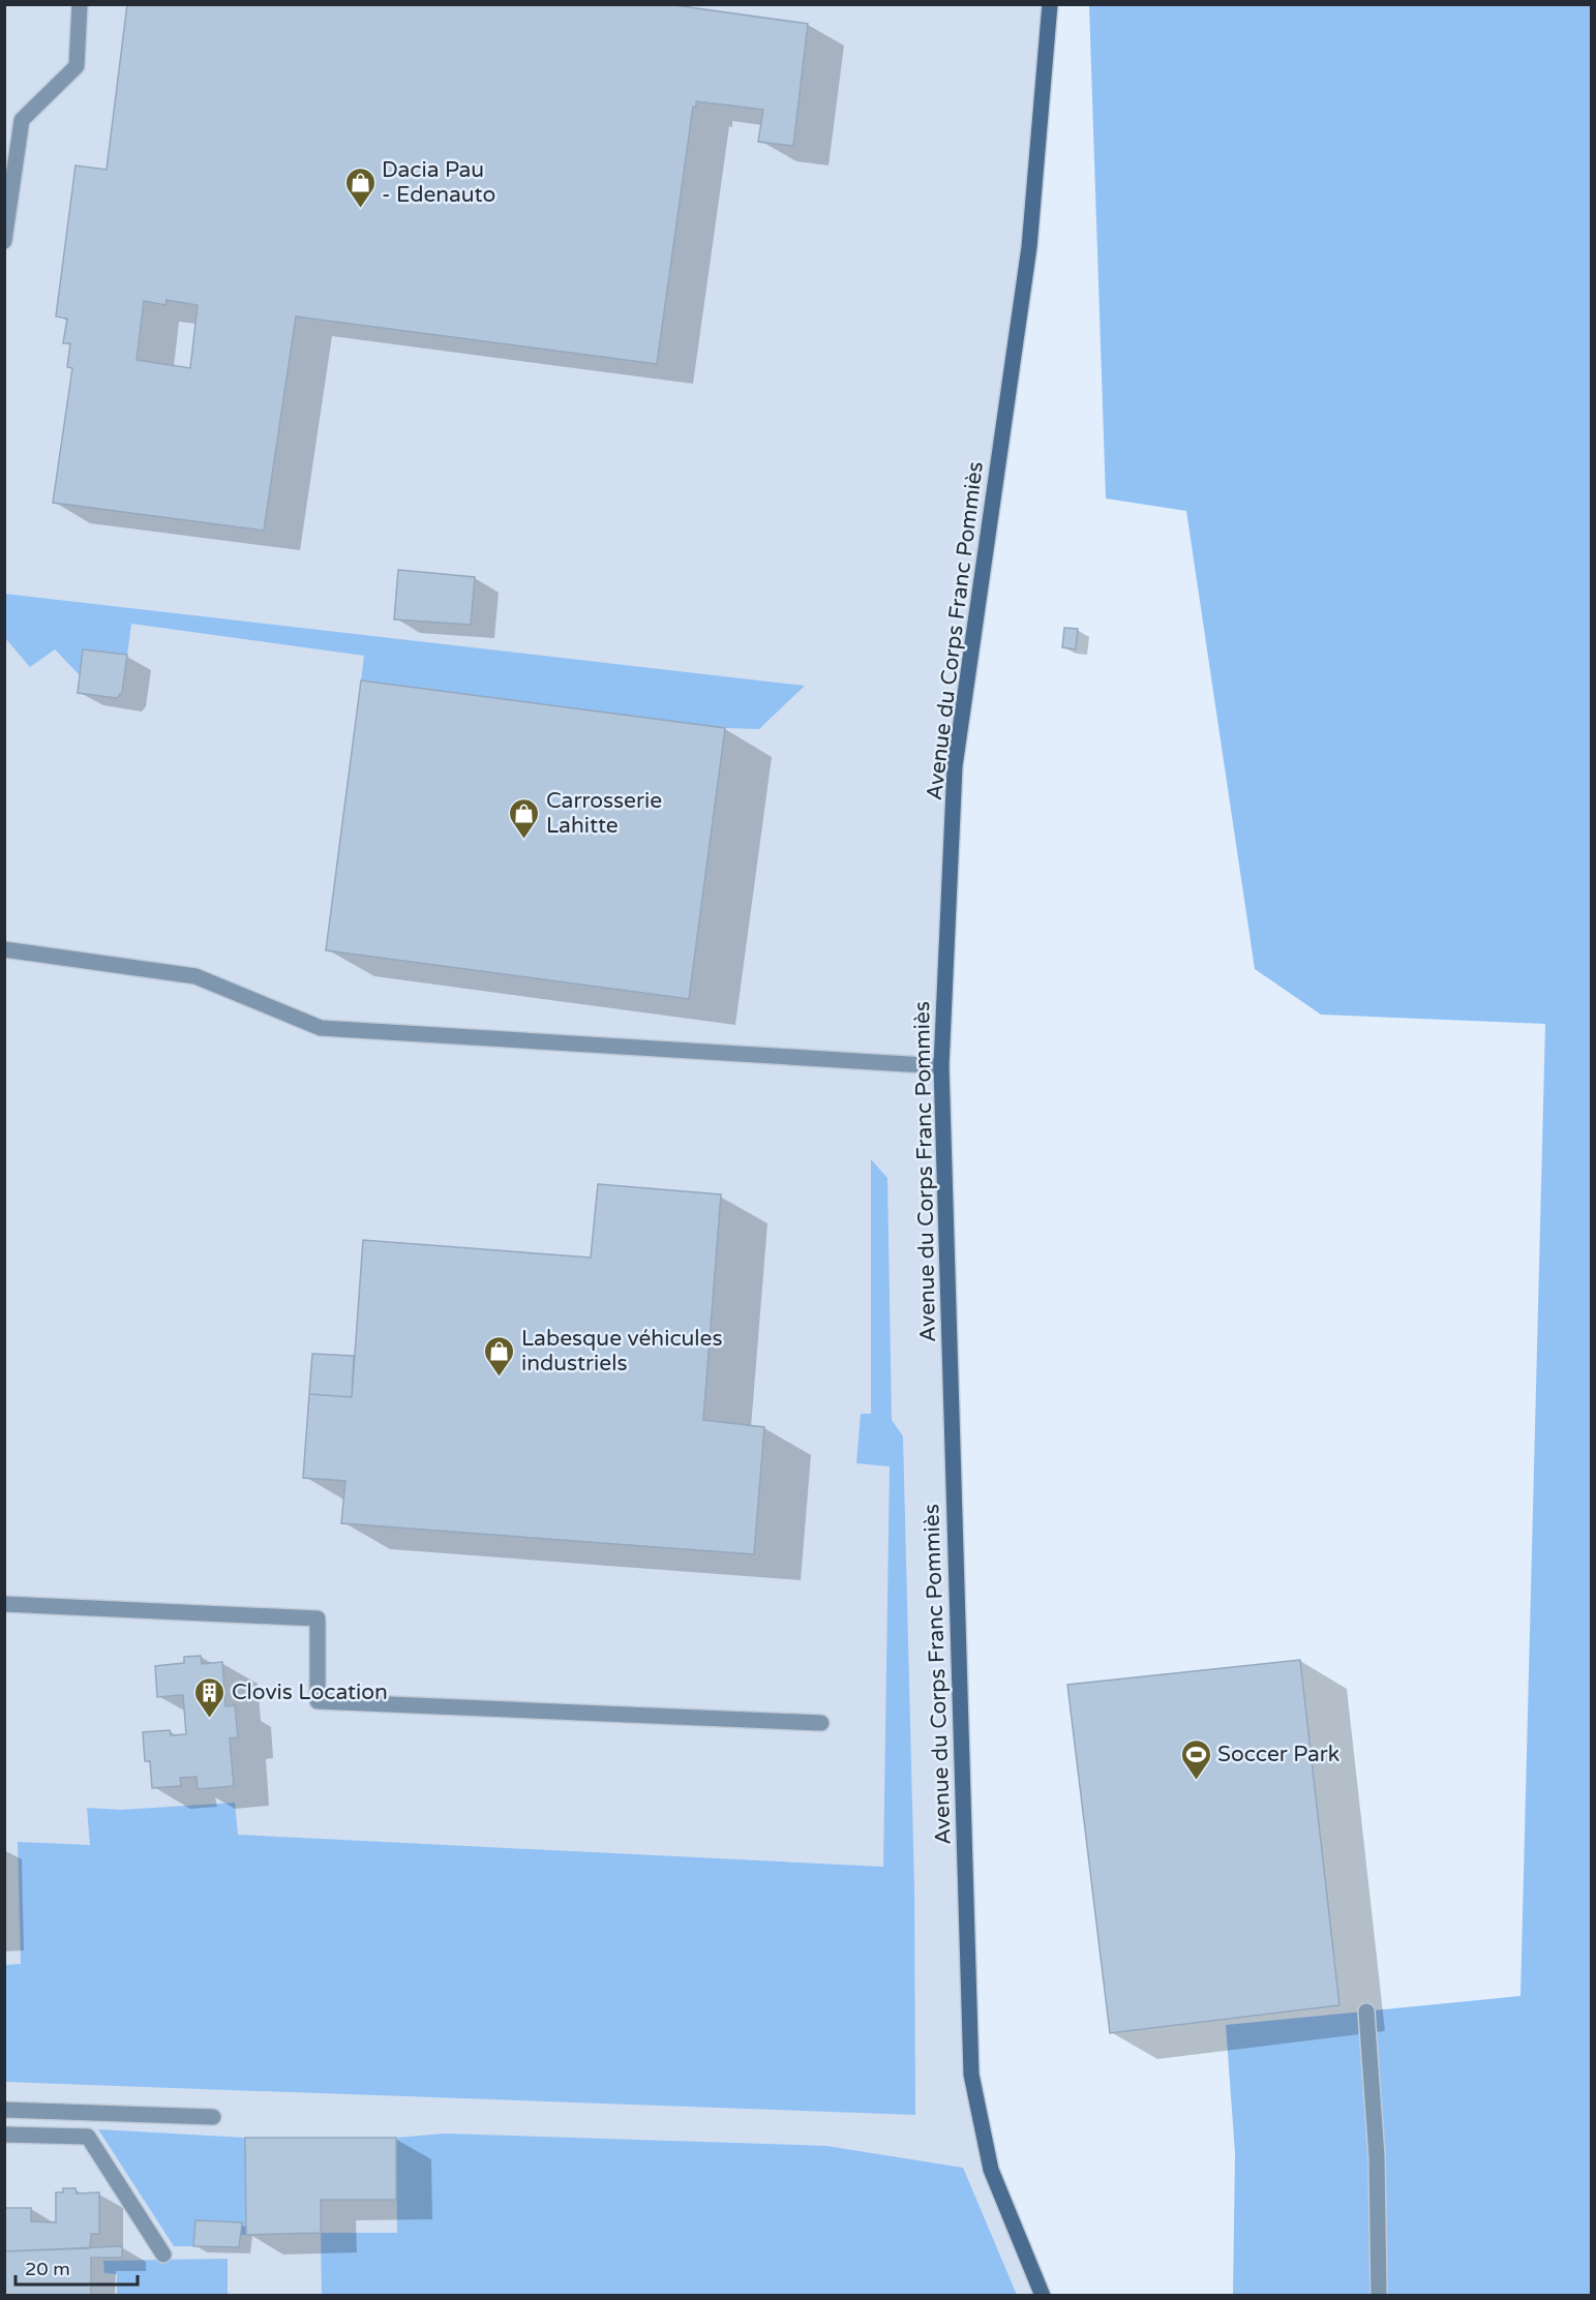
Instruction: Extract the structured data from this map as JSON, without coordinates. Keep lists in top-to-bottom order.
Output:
{
  "streets": {
    "street": ["Avenue du Corps Franc Pommiès"]
  },
  "places": {
    "shop": ["Dacia Pau - Edenauto", "Carrosserie Lahitte", "Labesque véhicules industriels"],
    "building": ["Clovis Location"],
    "sports": ["Soccer Park"]
  },
  "scale_bar": "20 m"
}
